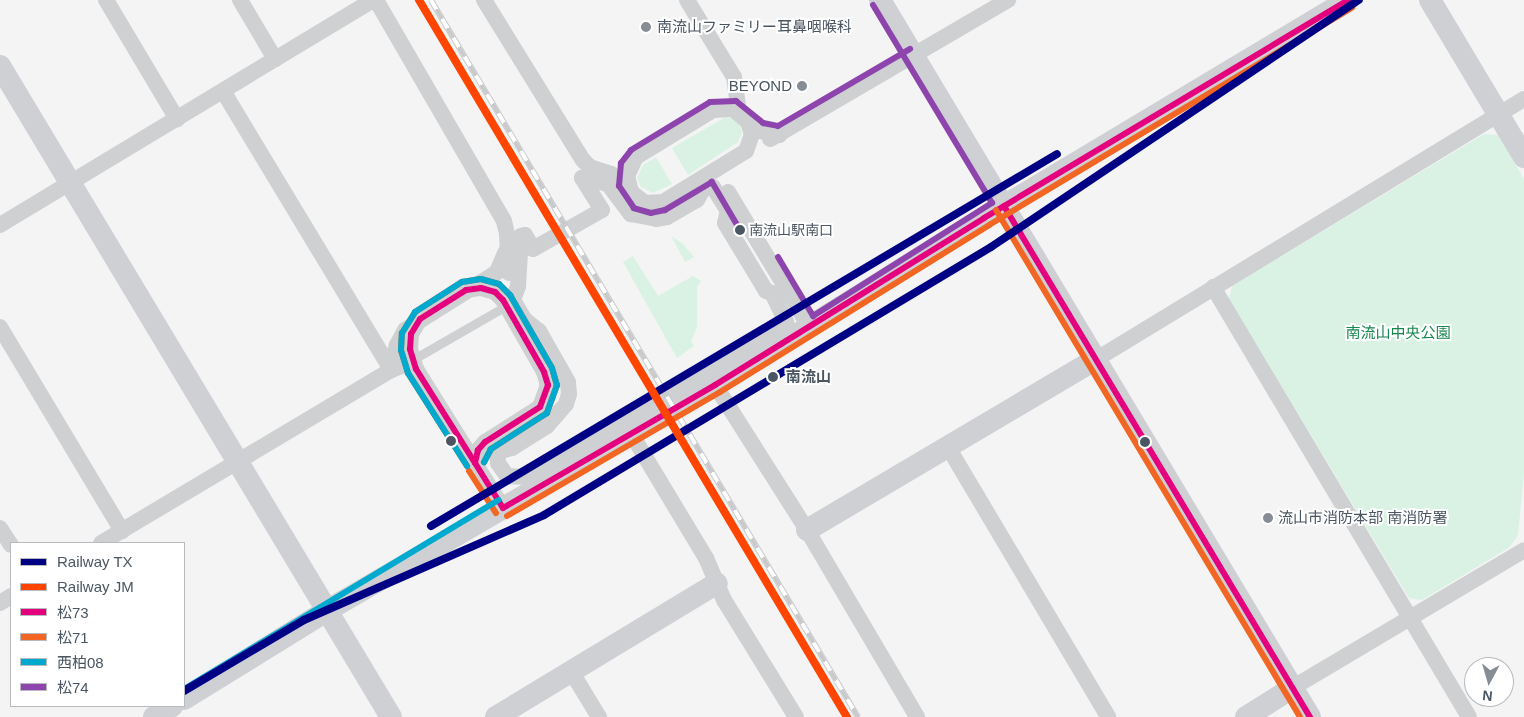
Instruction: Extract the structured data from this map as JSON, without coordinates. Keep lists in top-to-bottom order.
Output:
{
  "parks": ["南流山中央公園"],
  "places": [
    "南流山ファミリー耳鼻咽喉科",
    "BEYOND",
    "南流山駅南口",
    "南流山",
    "流山市消防本部 南消防署"
  ],
  "lines": [
    "rail line TX",
    "rail line JM",
    "transit line 松73",
    "transit line 松74",
    "transit line 松71",
    "transit line 西柏08"
  ],
  "legend": [
    "Railway TX",
    "Railway JM",
    "松73",
    "松71",
    "西柏08",
    "松74"
  ],
  "north": "bottom"
}
